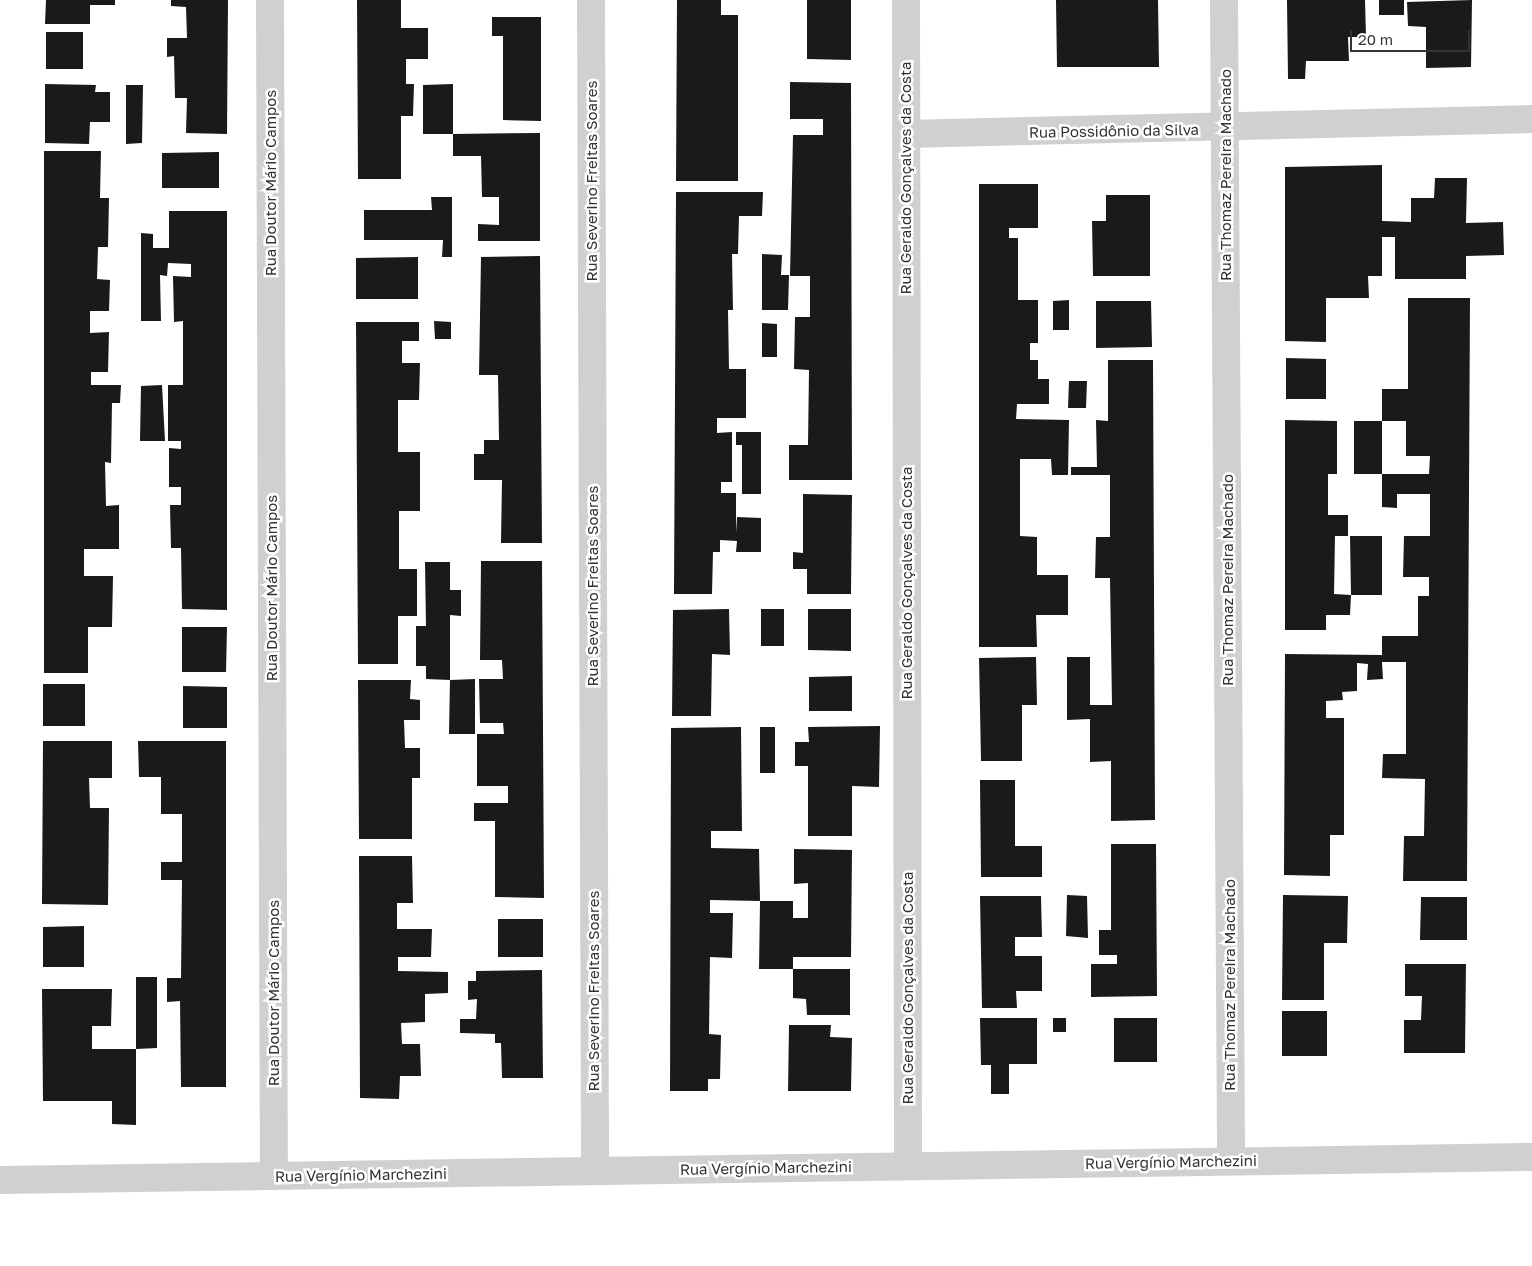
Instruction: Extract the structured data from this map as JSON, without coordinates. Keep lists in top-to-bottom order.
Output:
{
  "streets": {
    "street": [
      "Rua Possidônio da Silva",
      "Rua Thomaz Pereira Machado",
      "Rua Geraldo Gonçalves da Costa",
      "Rua Severino Freitas Soares",
      "Rua Doutor Mário Campos",
      "Rua Vergínio Marchezini"
    ]
  },
  "crossings": [
    ["Rua Possidônio da Silva", "Rua Thomaz Pereira Machado"],
    ["Rua Possidônio da Silva", "Rua Geraldo Gonçalves da Costa"],
    ["Rua Thomaz Pereira Machado", "Rua Vergínio Marchezini"],
    ["Rua Geraldo Gonçalves da Costa", "Rua Vergínio Marchezini"],
    ["Rua Severino Freitas Soares", "Rua Vergínio Marchezini"],
    ["Rua Doutor Mário Campos", "Rua Vergínio Marchezini"]
  ],
  "scale_bar": "20 m"
}
